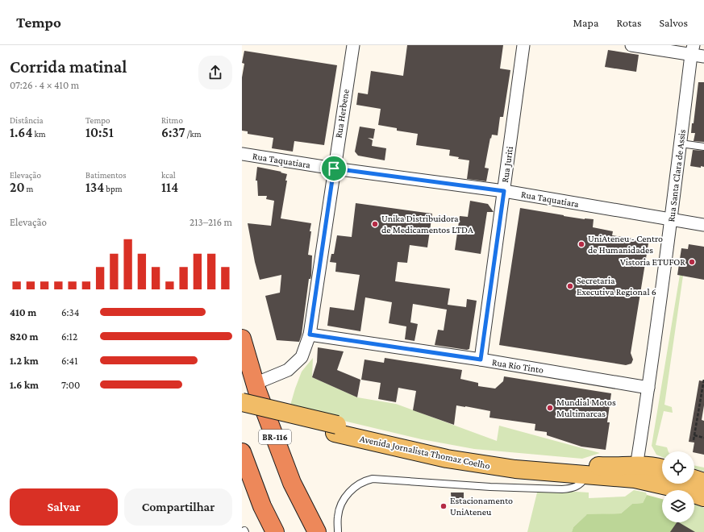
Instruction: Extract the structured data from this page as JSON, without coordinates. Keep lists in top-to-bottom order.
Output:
{
  "streets": {
    "highway": ["BR-116"],
    "main road": ["Avenida Jornalista Thomaz Coelho"],
    "street": [
      "Rua Herbene",
      "Rua Taquatiara",
      "Rua Juriti",
      "Rua Santa Clara de Assis",
      "Rua Rio Tinto"
    ]
  },
  "crossings": [
    ["Rua Herbene", "Rua Taquatiara"],
    ["Rua Herbene", "Rua Rio Tinto"],
    ["Rua Herbene", "BR-116"],
    ["Rua Taquatiara", "Rua Juriti"],
    ["Rua Taquatiara", "Rua Santa Clara de Assis"],
    ["Rua Juriti", "Rua Rio Tinto"],
    ["Rua Santa Clara de Assis", "Rua Rio Tinto"],
    ["Rua Santa Clara de Assis", "Avenida Jornalista Thomaz Coelho"]
  ],
  "places": [
    "Unika Distribuidora de Medicamentos LTDA",
    "UniAteneu - Centro de Humanidades",
    "Vistoria ETUFOR",
    "Secretaria Executiva Regional 6",
    "Mundial Motos Multimarcas",
    "Estacionamento UniAteneu"
  ],
  "page": {
    "header": "Tempo",
    "nav": ["Mapa", "Rotas", "Salvos"],
    "heading": ["Corrida matinal", "07:26 · 4 × 410 m"],
    "stats": [
      ["Distância", "1.64 km"],
      ["Tempo", "10:51"],
      ["Ritmo", "6:37 /km"],
      ["Elevação", "20 m"],
      ["Batimentos", "134 bpm"],
      ["kcal", "114"]
    ],
    "chart": ["Elevação", "213–216 m"],
    "list": [
      {
        "name": "410 m",
        "note": "6:34"
      },
      {
        "name": "820 m",
        "note": "6:12"
      },
      {
        "name": "1.2 km",
        "note": "6:41"
      },
      {
        "name": "1.6 km",
        "note": "7:00"
      }
    ],
    "buttons": ["Salvar", "Compartilhar"]
  }
}
